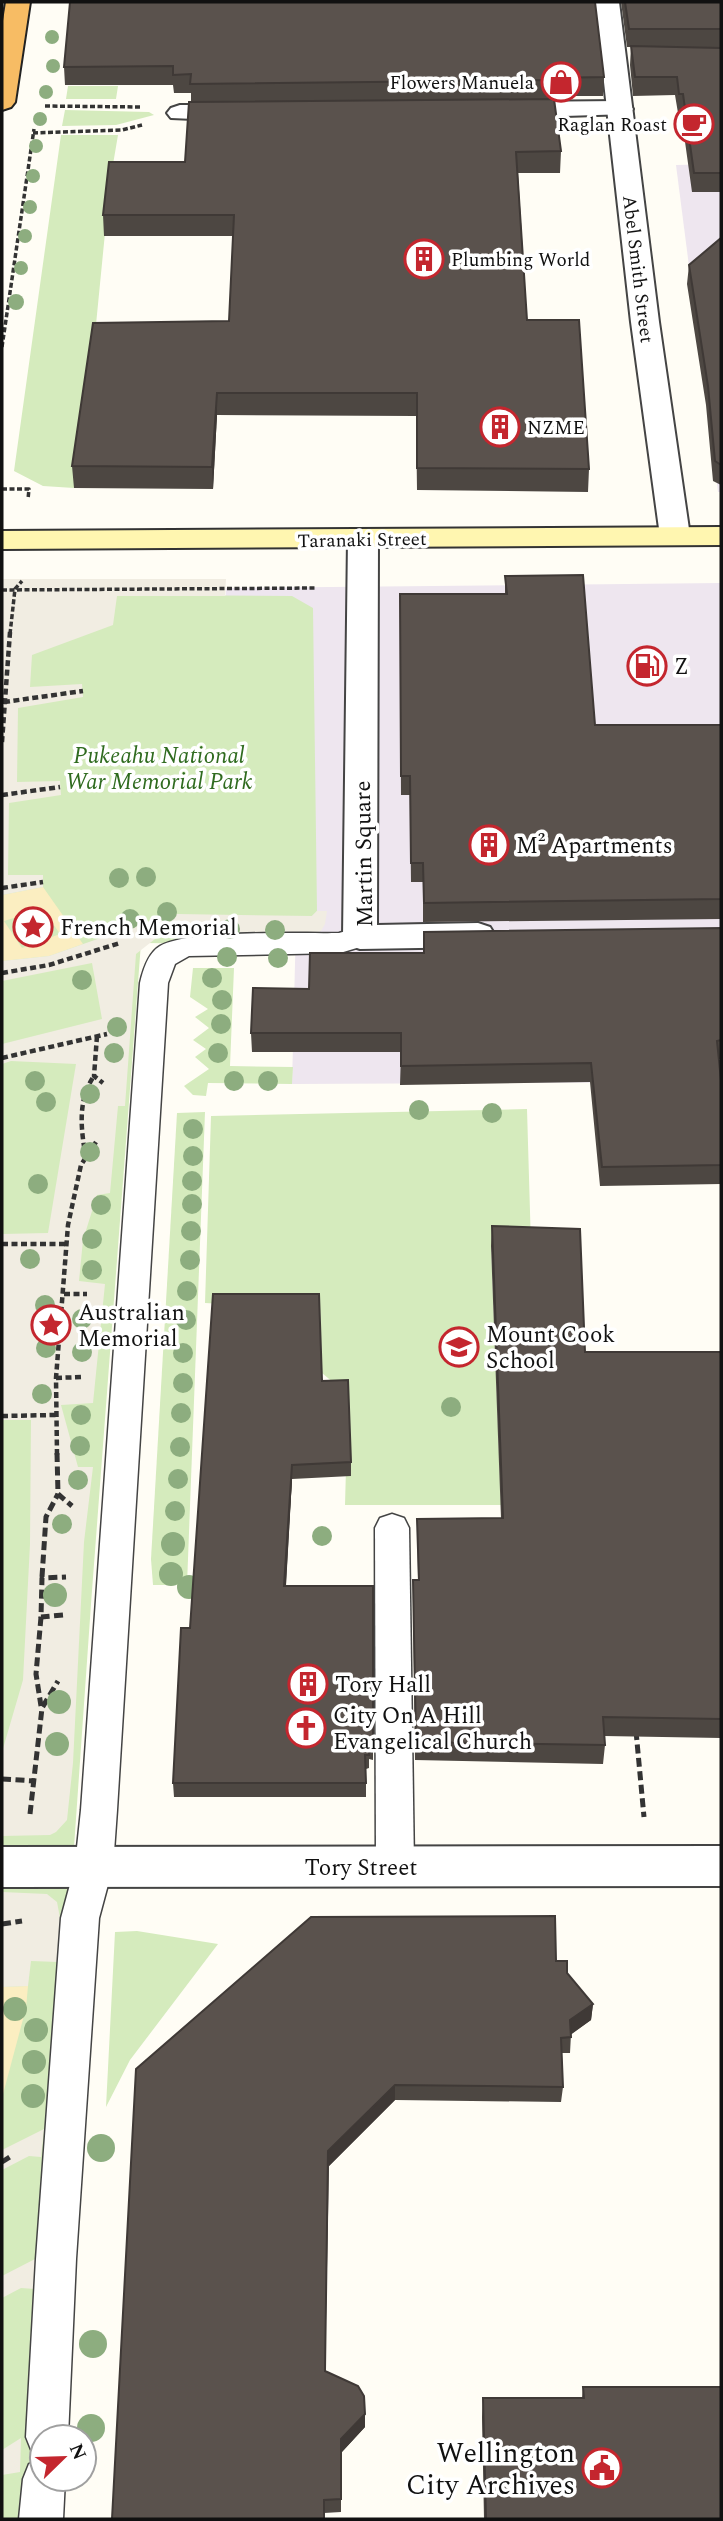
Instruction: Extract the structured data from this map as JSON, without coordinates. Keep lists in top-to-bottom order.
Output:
{
  "streets": {
    "main road": ["Taranaki Street"],
    "street": ["Abel Smith Street", "Martin Square", "Tory Street"]
  },
  "crossings": [
    ["Abel Smith Street", "Taranaki Street"],
    ["Taranaki Street", "Martin Square"]
  ],
  "parks": ["Pukeahu National War Memorial Park"],
  "places": {
    "shop": ["Flowers Manuela"],
    "cafe": ["Raglan Roast"],
    "building": [
      "Plumbing World",
      "NZME",
      "M² Apartments",
      "Tory Hall"
    ],
    "fuel station": ["Z"],
    "place": ["French Memorial", "Australian Memorial"],
    "school or university": ["Mount Cook School"],
    "church": ["City On A Hill Evangelical Church"],
    "public building": ["Wellington City Archives"]
  },
  "north": "top right"
}
